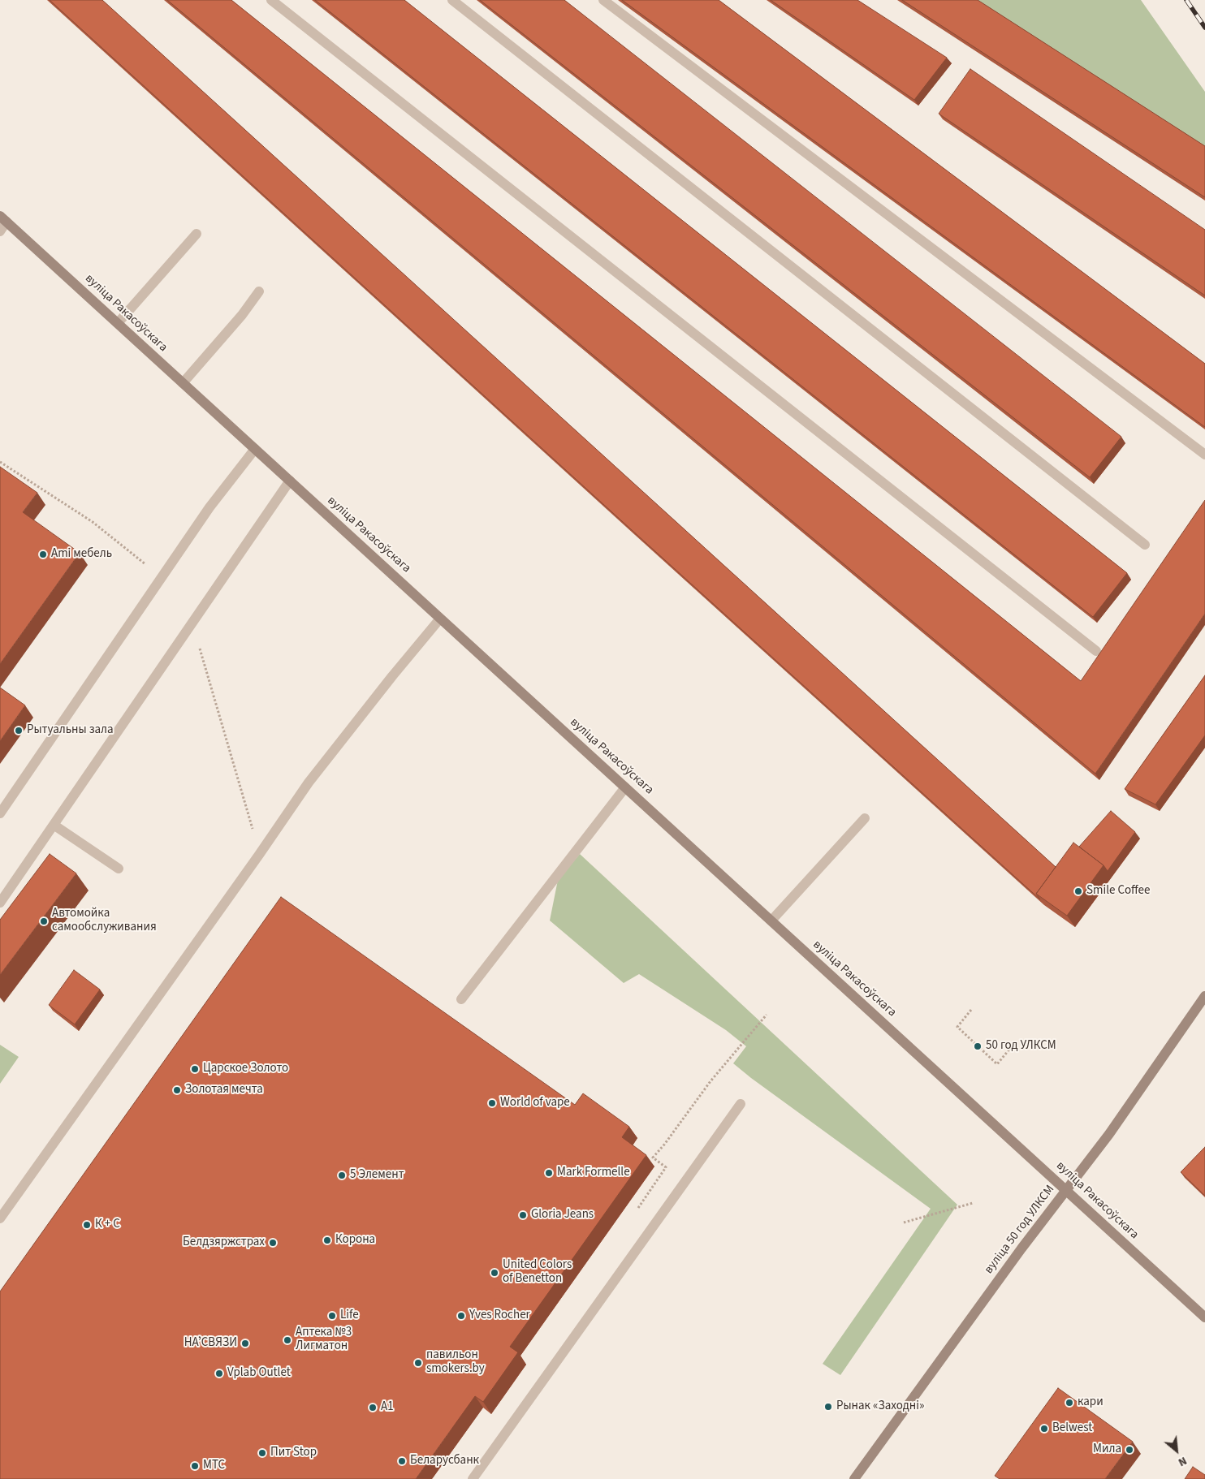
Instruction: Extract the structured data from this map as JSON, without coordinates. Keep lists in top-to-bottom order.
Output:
{
  "streets": {
    "main road": ["вуліца Ракасоўскага", "вуліца 50 год УЛКСМ"]
  },
  "crossings": [
    ["вуліца Ракасоўскага", "вуліца 50 год УЛКСМ"]
  ],
  "places": [
    "Ami мебель",
    "Рытуальны зала",
    "Smile Coffee",
    "Автомойка самообслуживания",
    "50 год УЛКСМ",
    "Царское Золото",
    "Золотая мечта",
    "World of vape",
    "Mark Formelle",
    "5 Элемент",
    "Gloria Jeans",
    "К + С",
    "Корона",
    "Белдзяржстрах",
    "United Colors of Benetton",
    "Life",
    "Yves Rocher",
    "Аптека №3 Лигматон",
    "НАʼСВЯЗИ",
    "павильон smokers.by",
    "Vplab Outlet",
    "кари",
    "Рынак «Заходні»",
    "A1",
    "Belwest",
    "Мила",
    "Пит Stop",
    "Беларусбанк",
    "МТС"
  ],
  "north": "bottom right"
}
